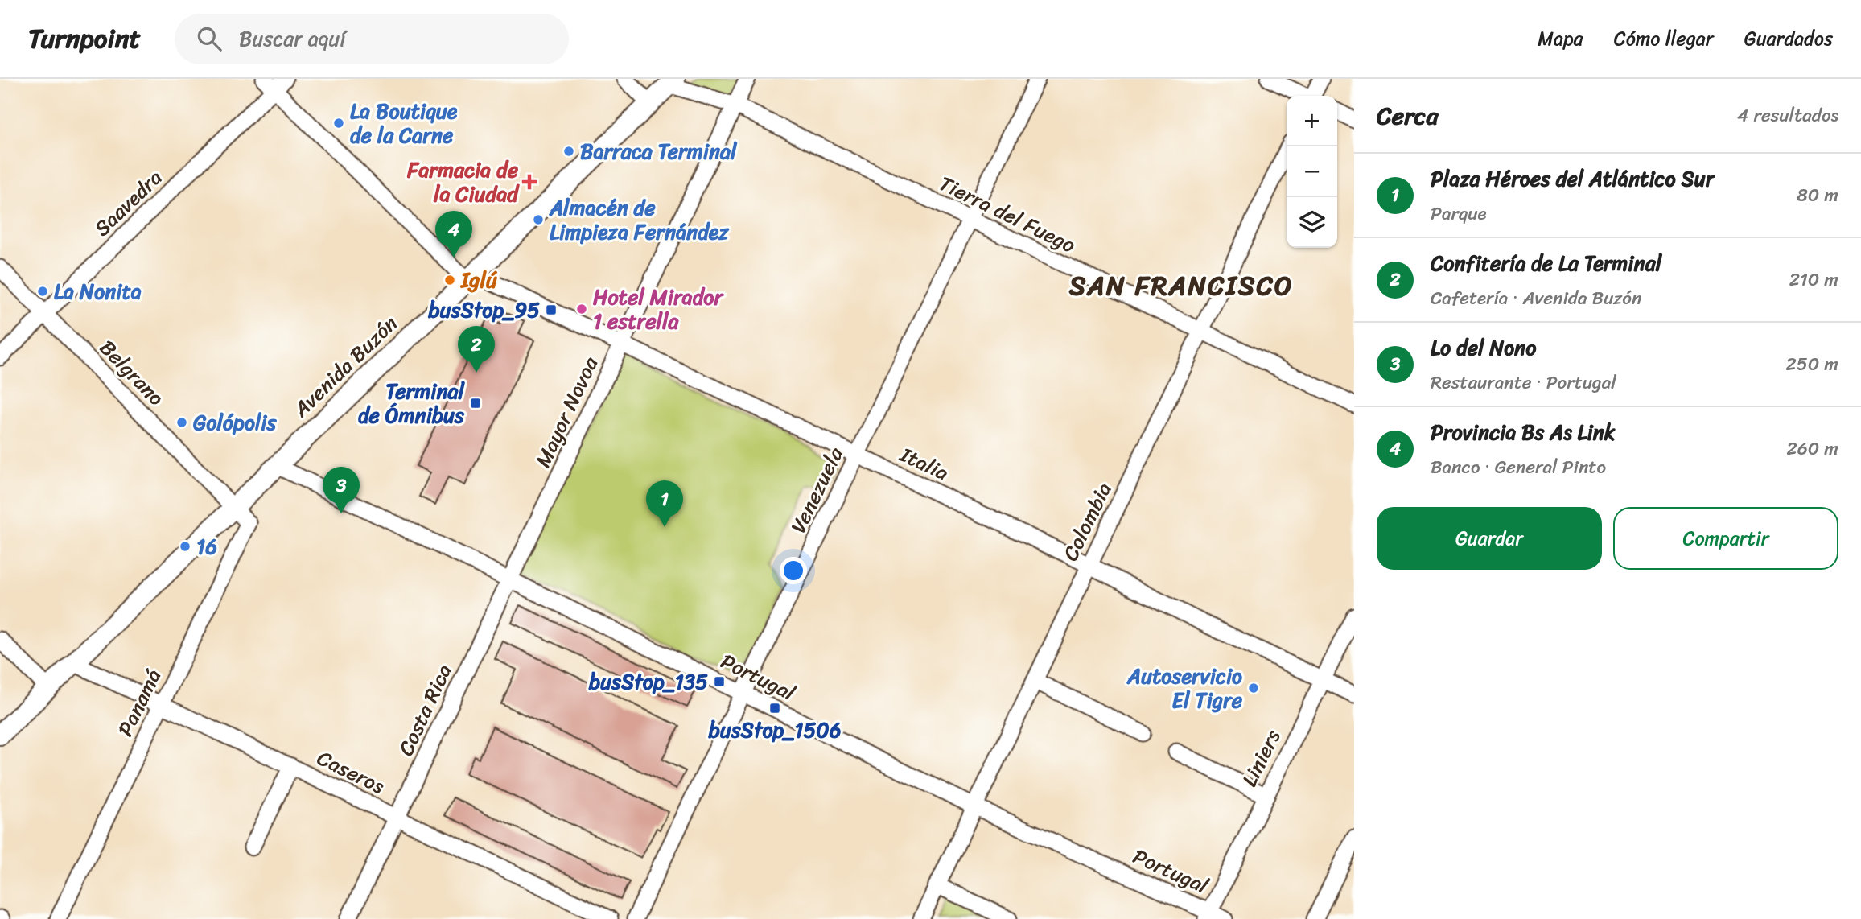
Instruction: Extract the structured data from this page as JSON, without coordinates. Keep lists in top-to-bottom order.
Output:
{
  "streets": {
    "main road": ["Avenida Buzón"],
    "street": [
      "Saavedra",
      "Tierra del Fuego",
      "Belgrano",
      "Mayor Novoa",
      "Italia",
      "Venezuela",
      "Colombia",
      "Portugal",
      "Panamá",
      "Costa Rica",
      "Liniers",
      "Caseros"
    ]
  },
  "crossings": [
    ["Saavedra", "Belgrano"],
    ["Saavedra", "Italia"],
    ["Tierra del Fuego", "Avenida Buzón"],
    ["Tierra del Fuego", "Mayor Novoa"],
    ["Tierra del Fuego", "Venezuela"],
    ["Tierra del Fuego", "Colombia"],
    ["Avenida Buzón", "Belgrano"],
    ["Avenida Buzón", "Italia"],
    ["Avenida Buzón", "Portugal"],
    ["Avenida Buzón", "Panamá"],
    ["Avenida Buzón", "Caseros"],
    ["Belgrano", "Panamá"],
    ["Mayor Novoa", "Italia"],
    ["Mayor Novoa", "Portugal"],
    ["Mayor Novoa", "Costa Rica"],
    ["Italia", "Venezuela"],
    ["Italia", "Colombia"],
    ["Italia", "Liniers"],
    ["Venezuela", "Portugal"],
    ["Colombia", "Portugal"],
    ["Portugal", "Costa Rica"],
    ["Portugal", "Liniers"],
    ["Panamá", "Caseros"],
    ["Costa Rica", "Caseros"]
  ],
  "districts": ["SAN FRANCISCO"],
  "places": {
    "other": [
      "La Boutique de la Carne",
      "Barraca Terminal",
      "Almacén de Limpieza Fernández",
      "Iglú",
      "La Nonita",
      "Hotel Mirador 1 estrella",
      "Golópolis",
      "16",
      "Autoservicio El Tigre"
    ],
    "health": ["Farmacia de la Ciudad"],
    "transit": [
      "busStop_95",
      "Terminal de Ómnibus",
      "busStop_135",
      "busStop_1506"
    ]
  },
  "page": {
    "header": "Turnpoint",
    "search": "Buscar aquí",
    "nav": ["Mapa", "Cómo llegar", "Guardados"],
    "heading": ["Cerca", "4 resultados"],
    "map_buttons": ["+", "−"],
    "list": [
      {
        "mark": "1",
        "name": "Plaza Héroes del Atlántico Sur",
        "note": "Parque",
        "value": "80 m"
      },
      {
        "mark": "2",
        "name": "Confitería de La Terminal",
        "note": "Cafetería · Avenida Buzón",
        "value": "210 m"
      },
      {
        "mark": "3",
        "name": "Lo del Nono",
        "note": "Restaurante · Portugal",
        "value": "250 m"
      },
      {
        "mark": "4",
        "name": "Provincia Bs As Link",
        "note": "Banco · General Pinto",
        "value": "260 m"
      }
    ],
    "pins": [
      "4",
      "2",
      "3",
      "1"
    ],
    "buttons": ["Guardar", "Compartir"]
  }
}
